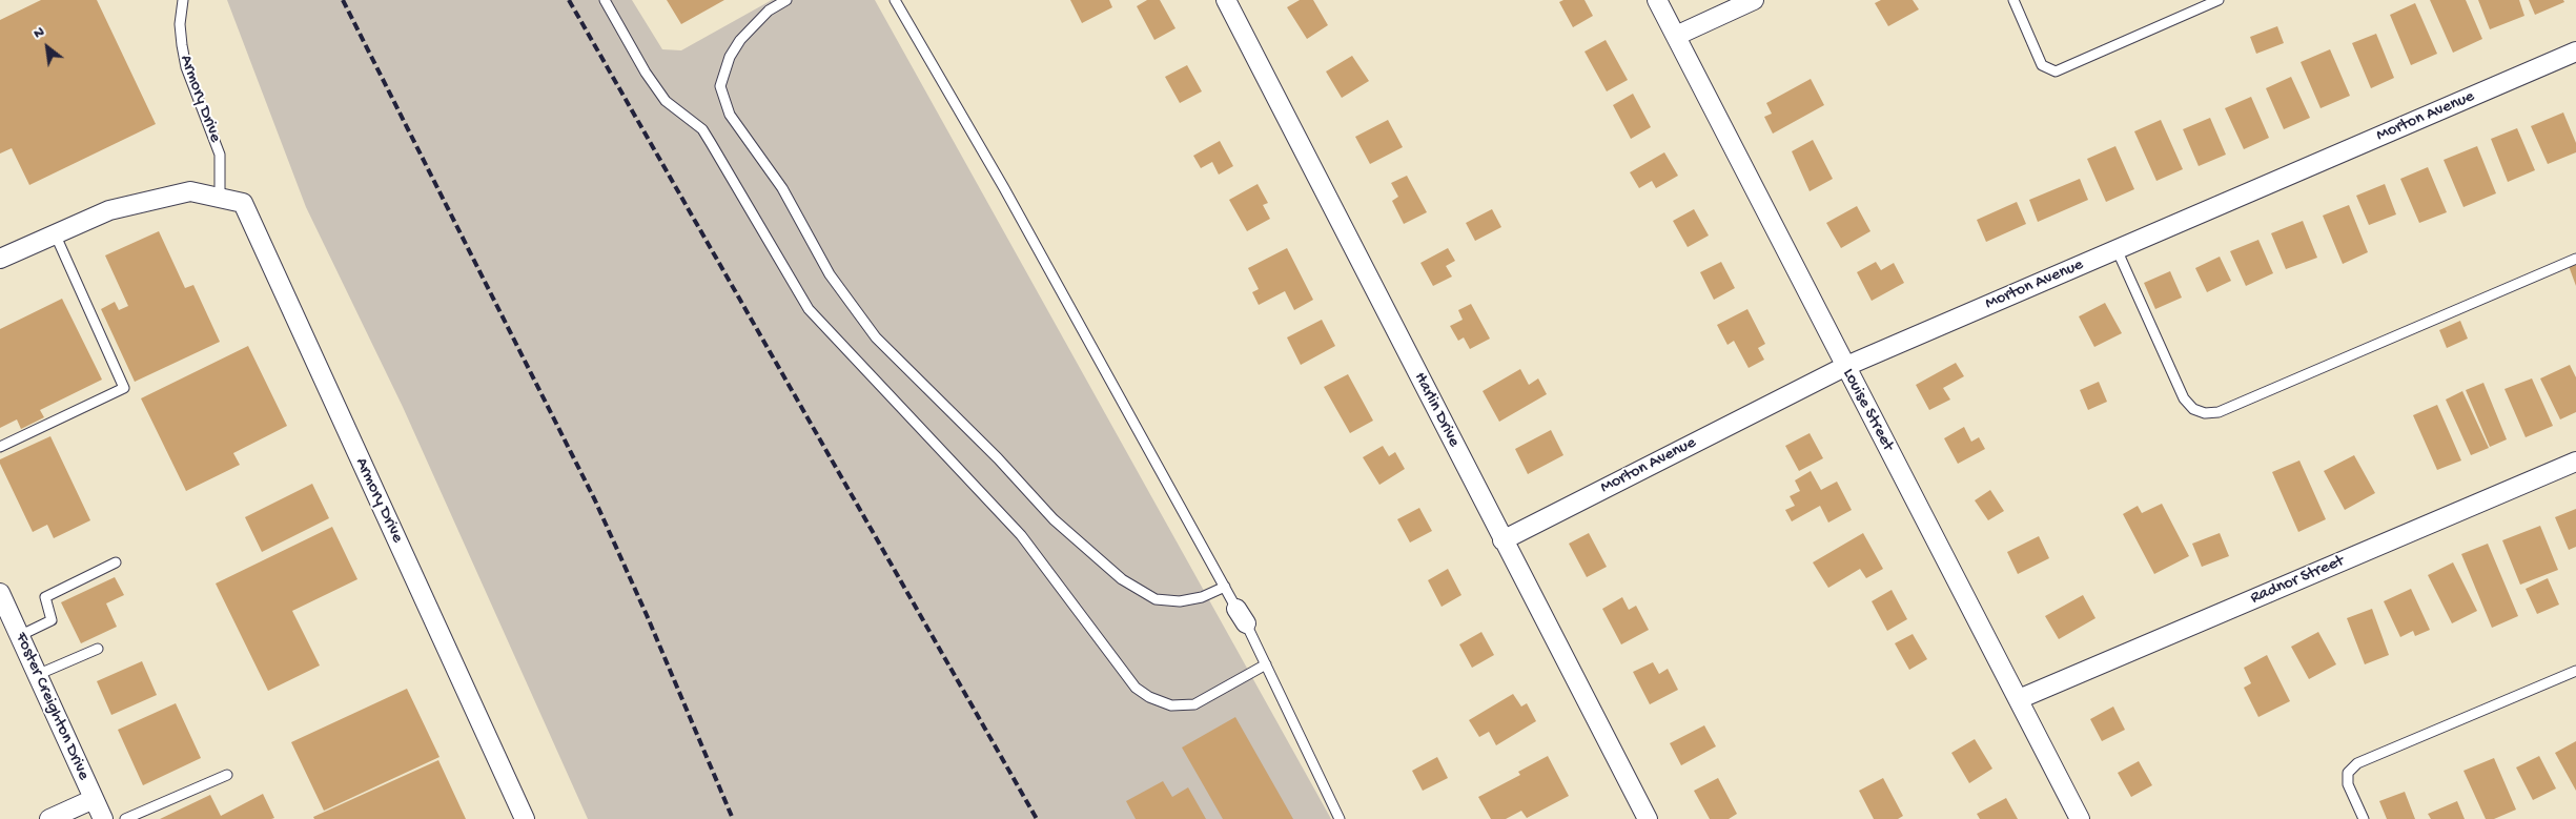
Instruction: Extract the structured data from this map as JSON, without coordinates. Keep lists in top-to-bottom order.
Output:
{
  "streets": {
    "street": [
      "Armory Drive",
      "Morton Avenue",
      "Harlin Drive",
      "Louise Street",
      "Radnor Street",
      "Foster Creighton Drive"
    ]
  },
  "crossings": [
    ["Morton Avenue", "Harlin Drive"],
    ["Morton Avenue", "Louise Street"],
    ["Louise Street", "Radnor Street"]
  ],
  "north": "top left"
}
